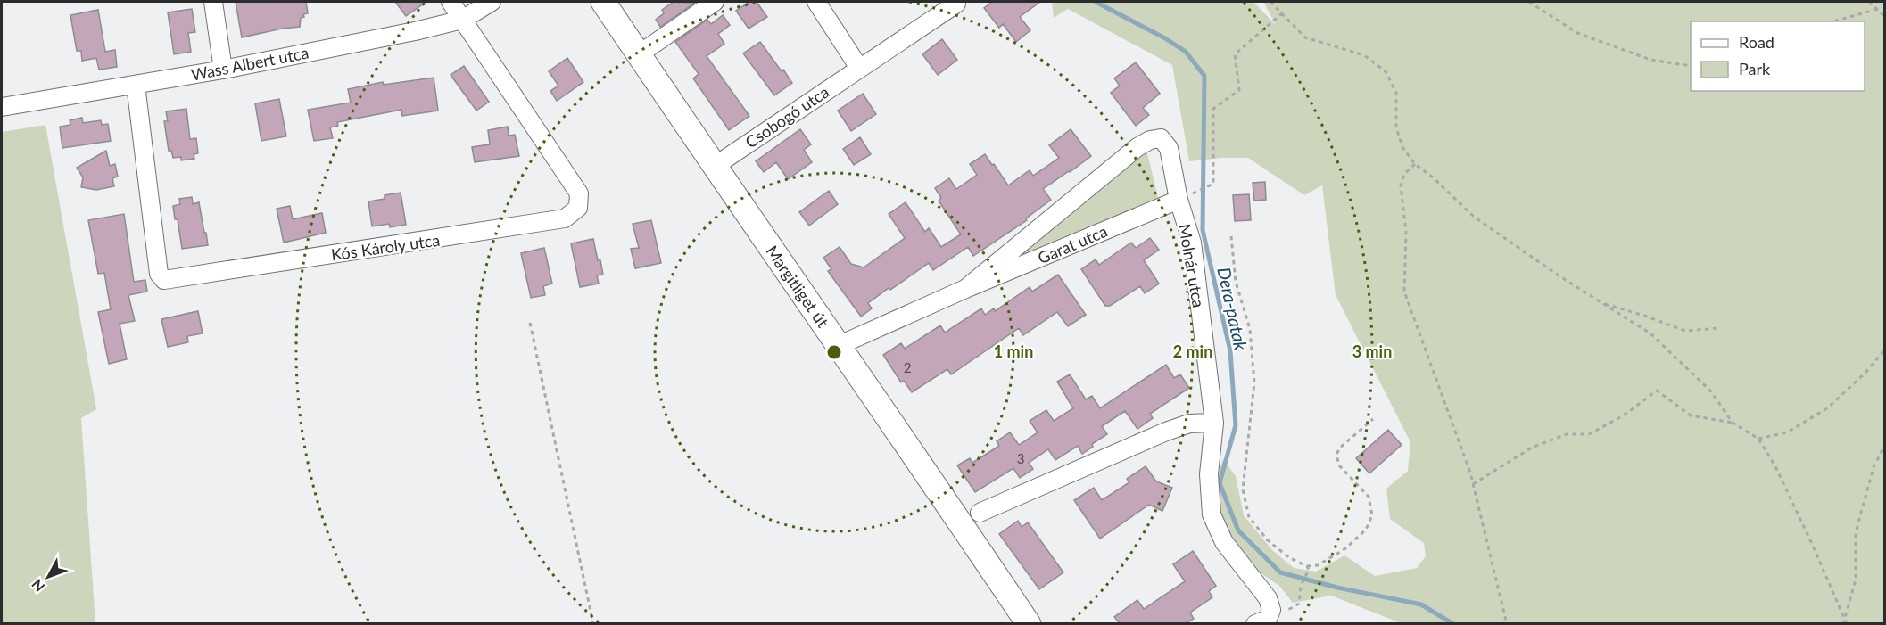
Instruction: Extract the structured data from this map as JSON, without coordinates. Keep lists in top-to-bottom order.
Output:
{
  "streets": {
    "main road": ["Margitliget út"],
    "street": [
      "Wass Albert utca",
      "Csobogó utca",
      "Garat utca",
      "Kós Károly utca",
      "Molnár utca"
    ]
  },
  "crossings": [
    ["Wass Albert utca", "Kós Károly utca"],
    ["Csobogó utca", "Margitliget út"],
    ["Garat utca", "Molnár utca"],
    ["Garat utca", "Margitliget út"]
  ],
  "water": ["Dera-patak"],
  "house_numbers": ["2", "3"],
  "legend": ["Road", "Park"],
  "north": "bottom left",
  "rings": ["1 min", "2 min", "3 min"]
}
